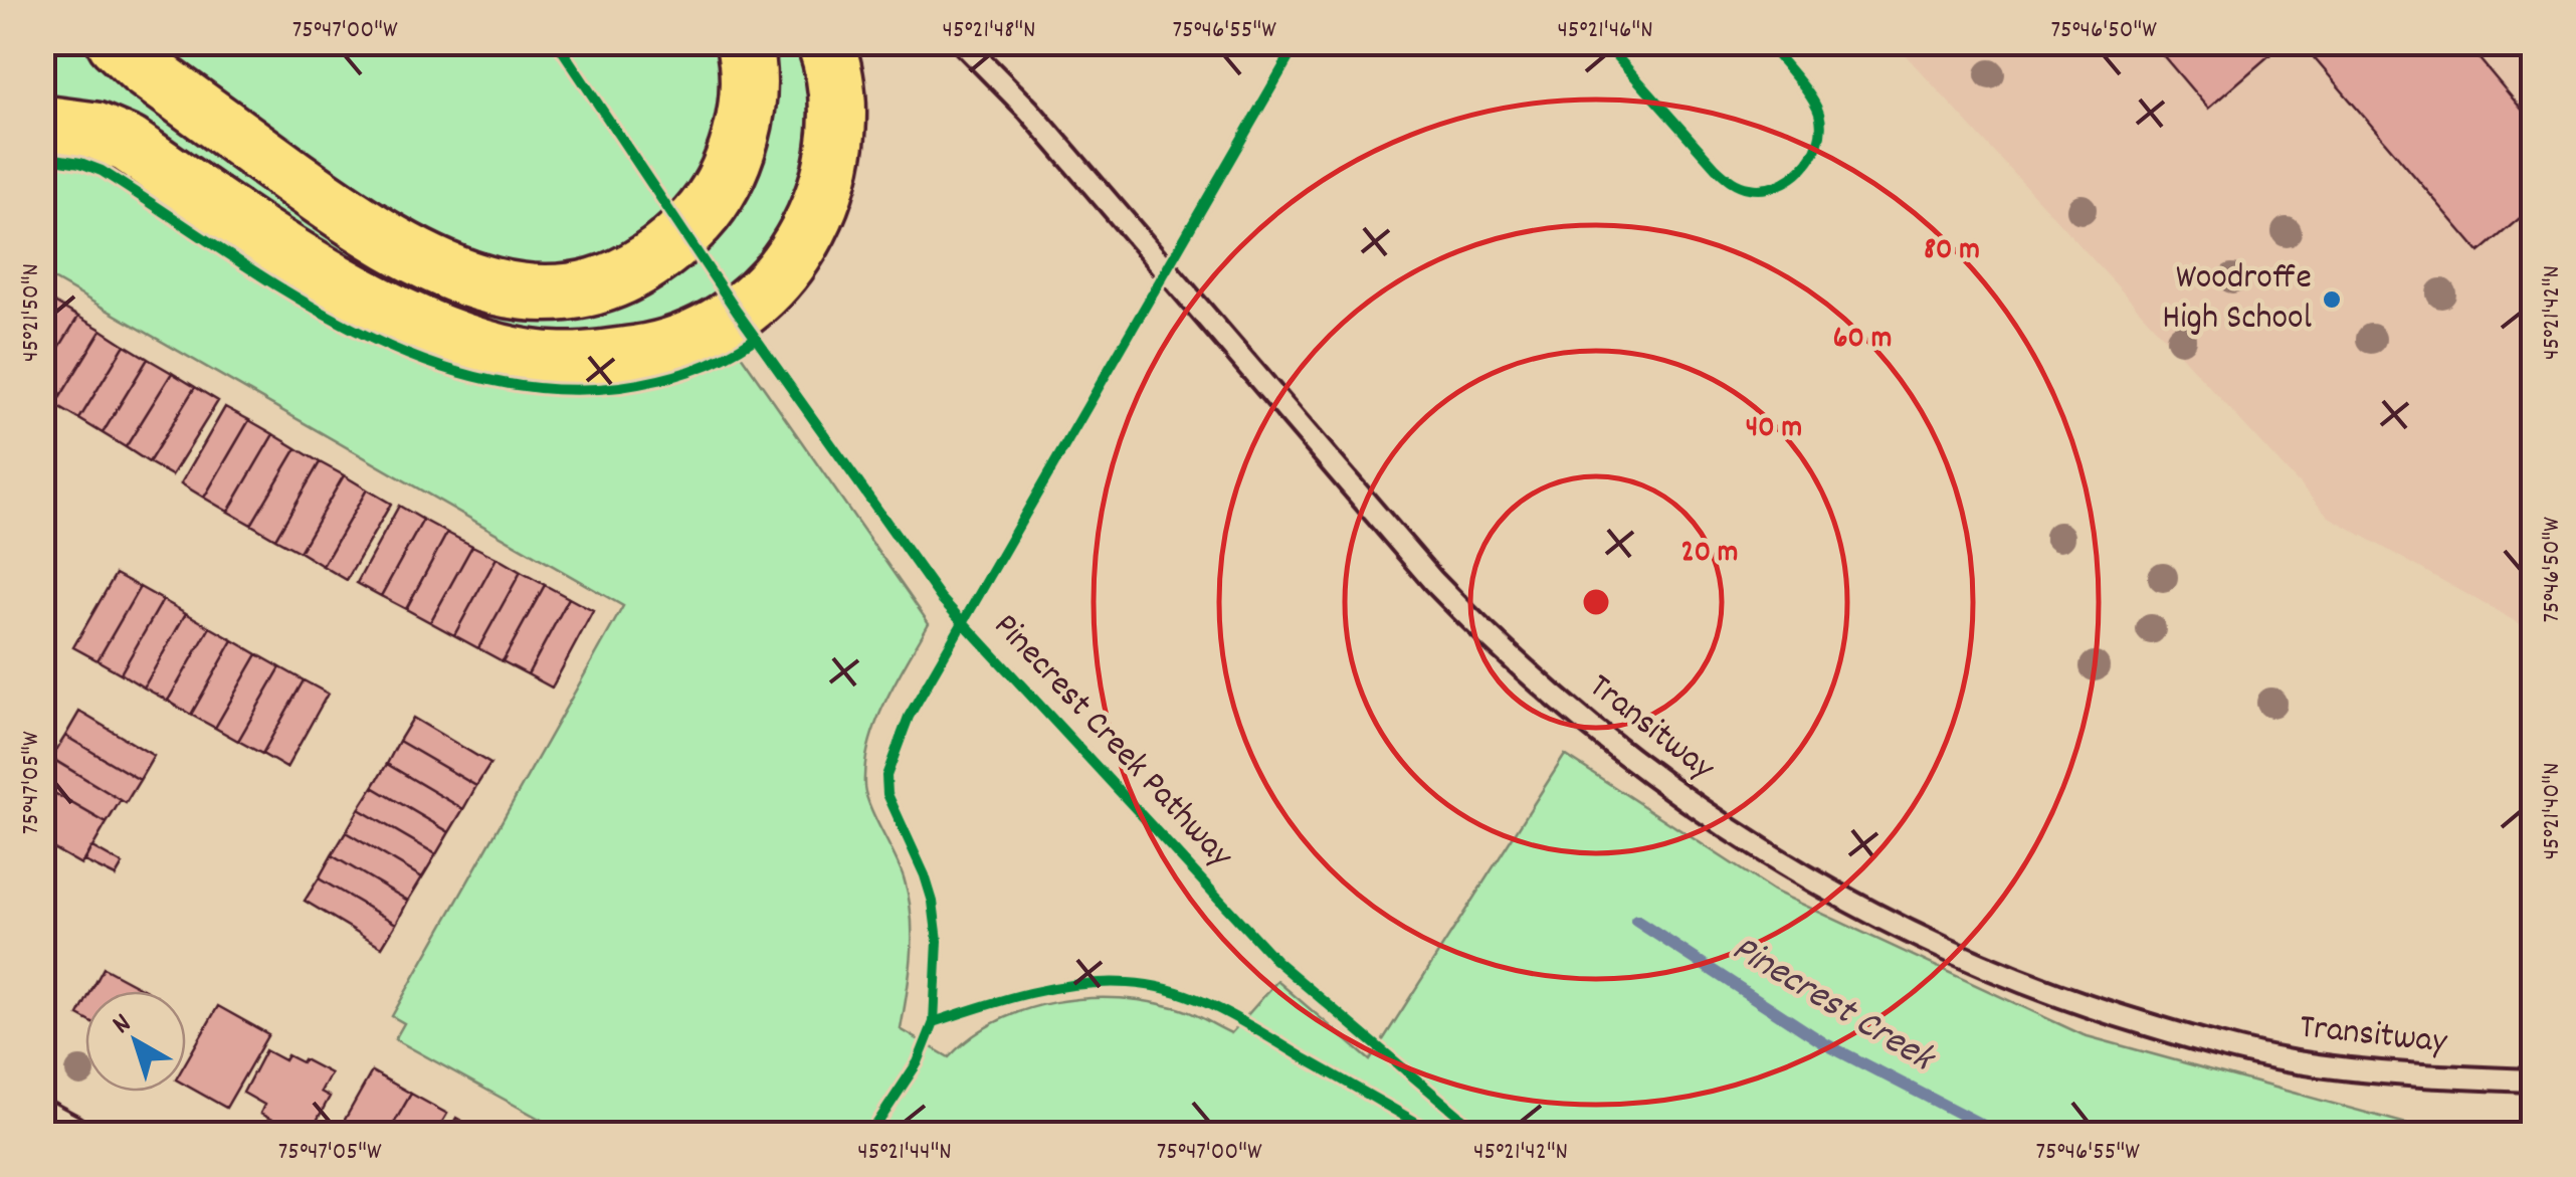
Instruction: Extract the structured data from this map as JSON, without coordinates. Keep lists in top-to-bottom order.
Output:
{
  "streets": {
    "lane": ["Transitway"],
    "cycle path": ["Pinecrest Creek Pathway"]
  },
  "water": ["Pinecrest Creek"],
  "places": ["Woodroffe High School"],
  "north": "top left",
  "coordinates": [
    "75°47'00\"W",
    "45°21'48\"N",
    "75°46'55\"W",
    "45°21'46\"N",
    "75°46'50\"W",
    "45°21'42\"N",
    "45°21'50\"N",
    "75°47'05\"W",
    "45°21'40\"N",
    "45°21'44\"N"
  ],
  "rings": [
    "80 m",
    "60 m",
    "40 m",
    "20 m"
  ]
}
